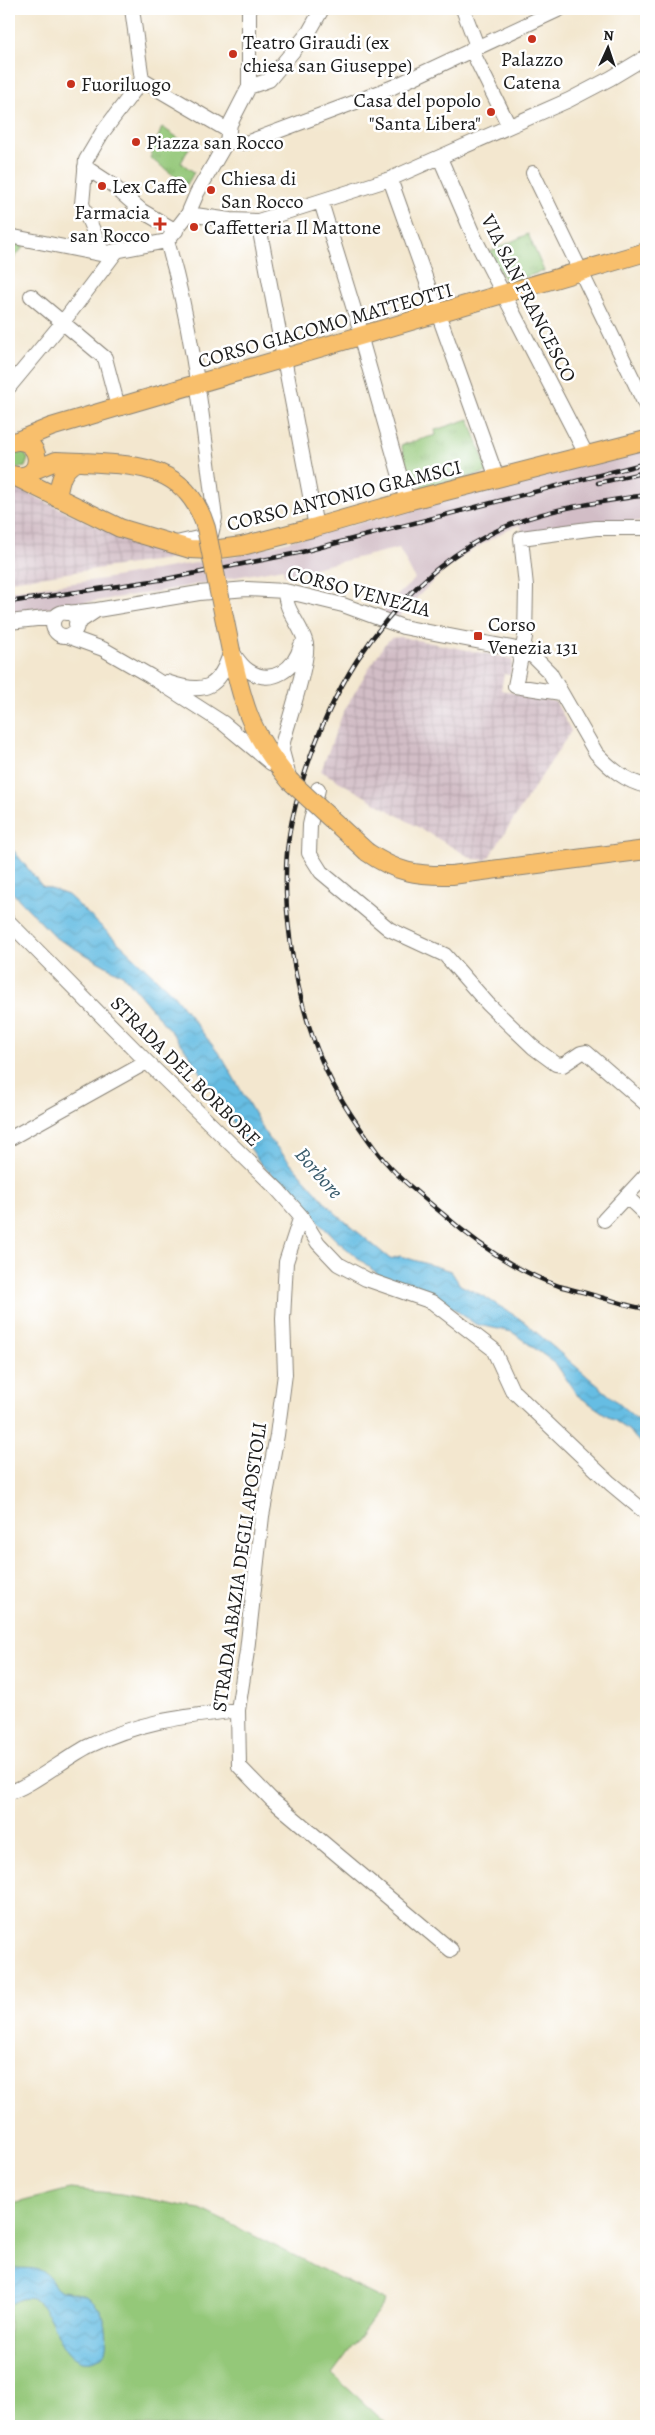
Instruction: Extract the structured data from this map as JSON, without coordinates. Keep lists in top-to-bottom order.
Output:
{
  "streets": {
    "main road": ["CORSO GIACOMO MATTEOTTI", "CORSO ANTONIO GRAMSCI"],
    "street": [
      "VIA SAN FRANCESCO",
      "CORSO VENEZIA",
      "STRADA DEL BORBORE",
      "STRADA ABAZIA DEGLI APOSTOLI"
    ]
  },
  "crossings": [
    ["VIA SAN FRANCESCO", "CORSO GIACOMO MATTEOTTI"],
    ["VIA SAN FRANCESCO", "CORSO ANTONIO GRAMSCI"],
    ["STRADA DEL BORBORE", "STRADA ABAZIA DEGLI APOSTOLI"]
  ],
  "water": ["Borbore"],
  "places": {
    "other": [
      "Palazzo Catena",
      "Teatro Giraudi (ex chiesa san Giuseppe)",
      "Fuoriluogo",
      "Casa del popolo \"Santa Libera\"",
      "Piazza san Rocco",
      "Lex Caffè",
      "Chiesa di San Rocco",
      "Caffetteria Il Mattone"
    ],
    "health": ["Farmacia san Rocco"],
    "transit": ["Corso Venezia 131"]
  },
  "north": "top"
}
